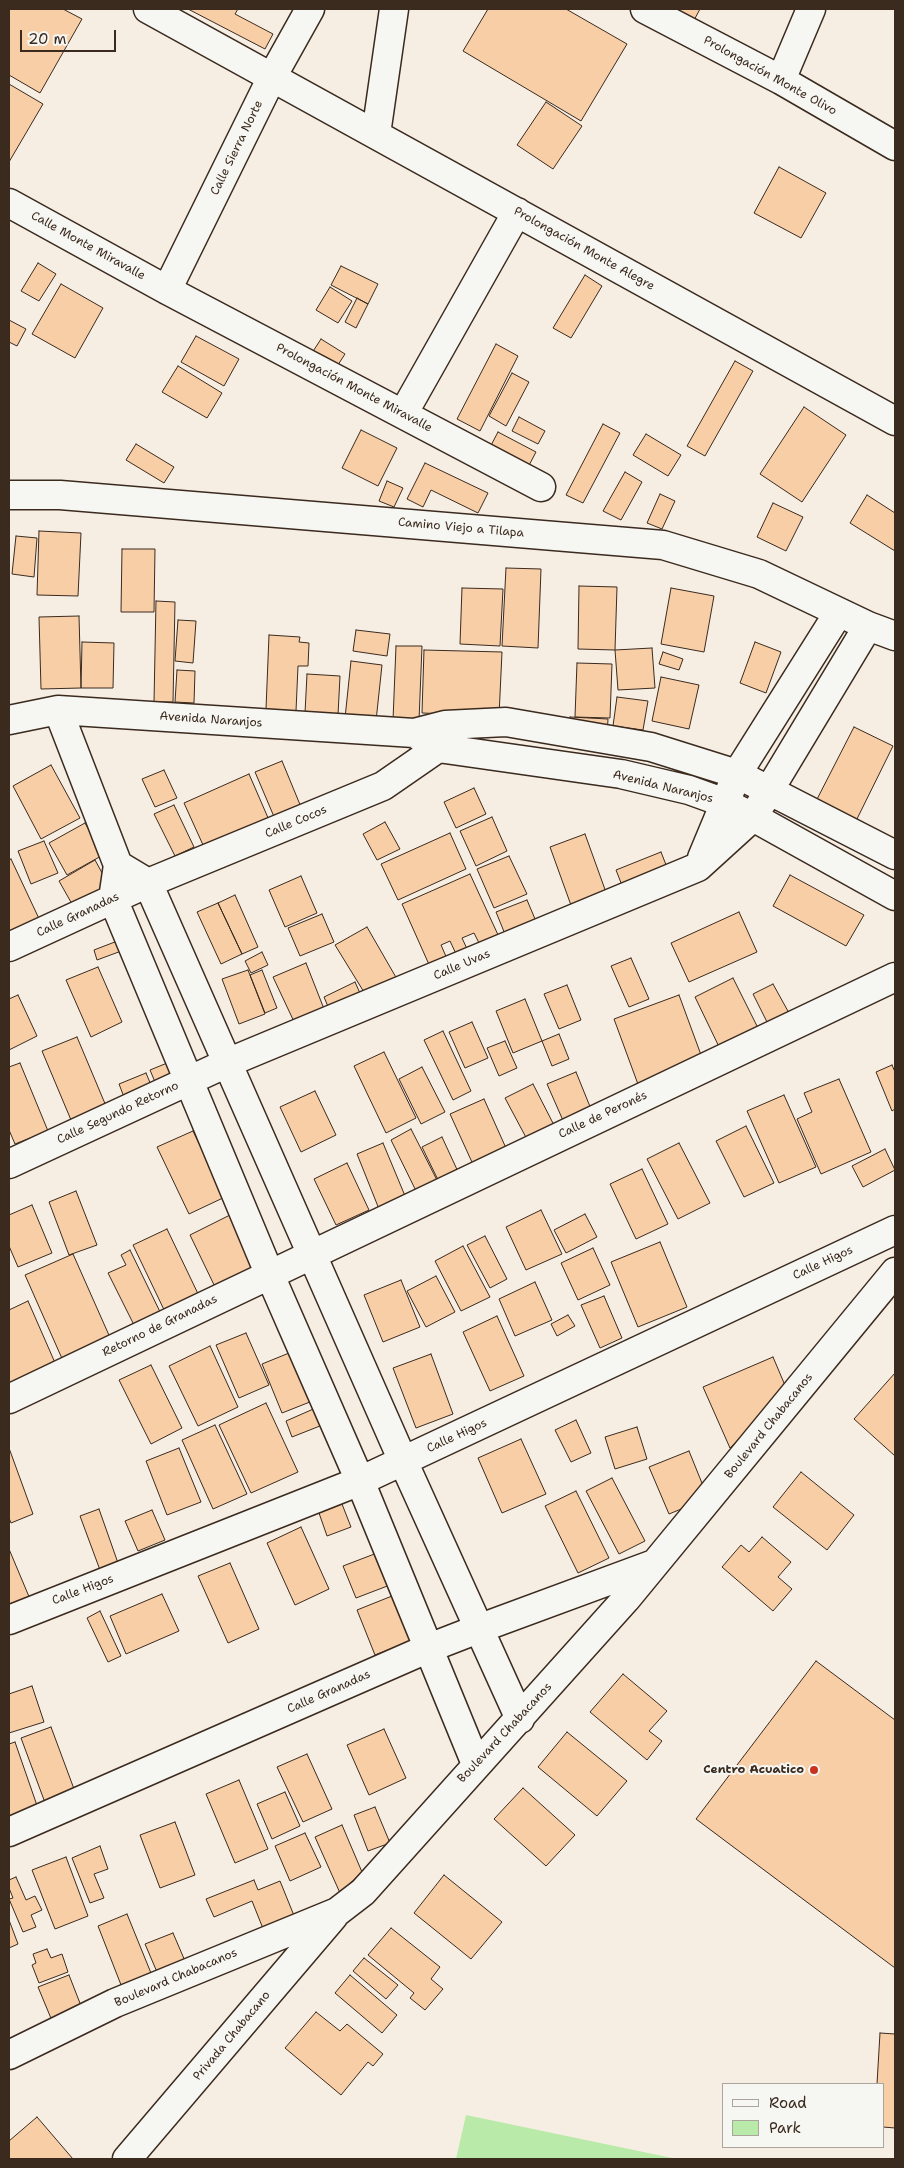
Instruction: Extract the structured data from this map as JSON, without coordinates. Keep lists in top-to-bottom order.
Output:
{
  "streets": {
    "street": [
      "Prolongación Monte Olivo",
      "Calle Sierra Norte",
      "Calle Monte Miravalle",
      "Prolongación Monte Alegre",
      "Prolongación Monte Miravalle",
      "Camino Viejo a Tilapa",
      "Avenida Naranjos",
      "Calle Cocos",
      "Calle Granadas",
      "Calle Uvas",
      "Calle Segundo Retorno",
      "Calle de Peronés",
      "Calle Higos",
      "Retorno de Granadas",
      "Boulevard Chabacanos",
      "Privada Chabacano"
    ]
  },
  "crossings": [
    ["Calle Sierra Norte", "Calle Monte Miravalle"],
    ["Calle Sierra Norte", "Prolongación Monte Alegre"],
    ["Calle Sierra Norte", "Prolongación Monte Miravalle"],
    ["Calle Monte Miravalle", "Prolongación Monte Miravalle"],
    ["Camino Viejo a Tilapa", "Calle Uvas"],
    ["Avenida Naranjos", "Calle Cocos"],
    ["Avenida Naranjos", "Calle Uvas"],
    ["Calle Cocos", "Calle Granadas"],
    ["Calle Granadas", "Boulevard Chabacanos"],
    ["Calle Uvas", "Calle Segundo Retorno"],
    ["Calle de Peronés", "Retorno de Granadas"],
    ["Boulevard Chabacanos", "Privada Chabacano"]
  ],
  "places": ["Centro Acuatico"],
  "legend": ["Road", "Park"],
  "scale_bar": "20 m"
}
